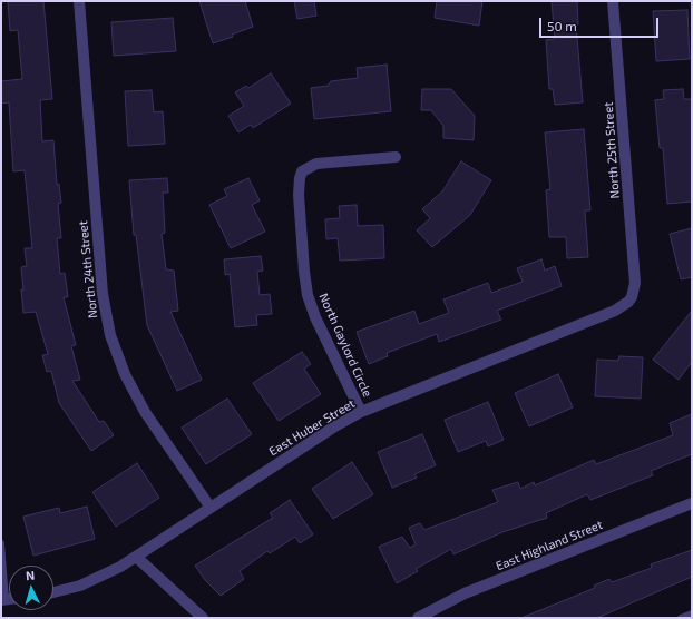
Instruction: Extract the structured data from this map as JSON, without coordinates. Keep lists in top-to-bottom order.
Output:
{
  "streets": {
    "street": [
      "North 25th Street",
      "North 24th Street",
      "North Gaylord Circle",
      "East Huber Street",
      "East Highland Street"
    ]
  },
  "crossings": [
    ["North 25th Street", "East Huber Street"],
    ["North 24th Street", "East Huber Street"],
    ["North Gaylord Circle", "East Huber Street"]
  ],
  "scale_bar": "50 m",
  "north": "top"
}
